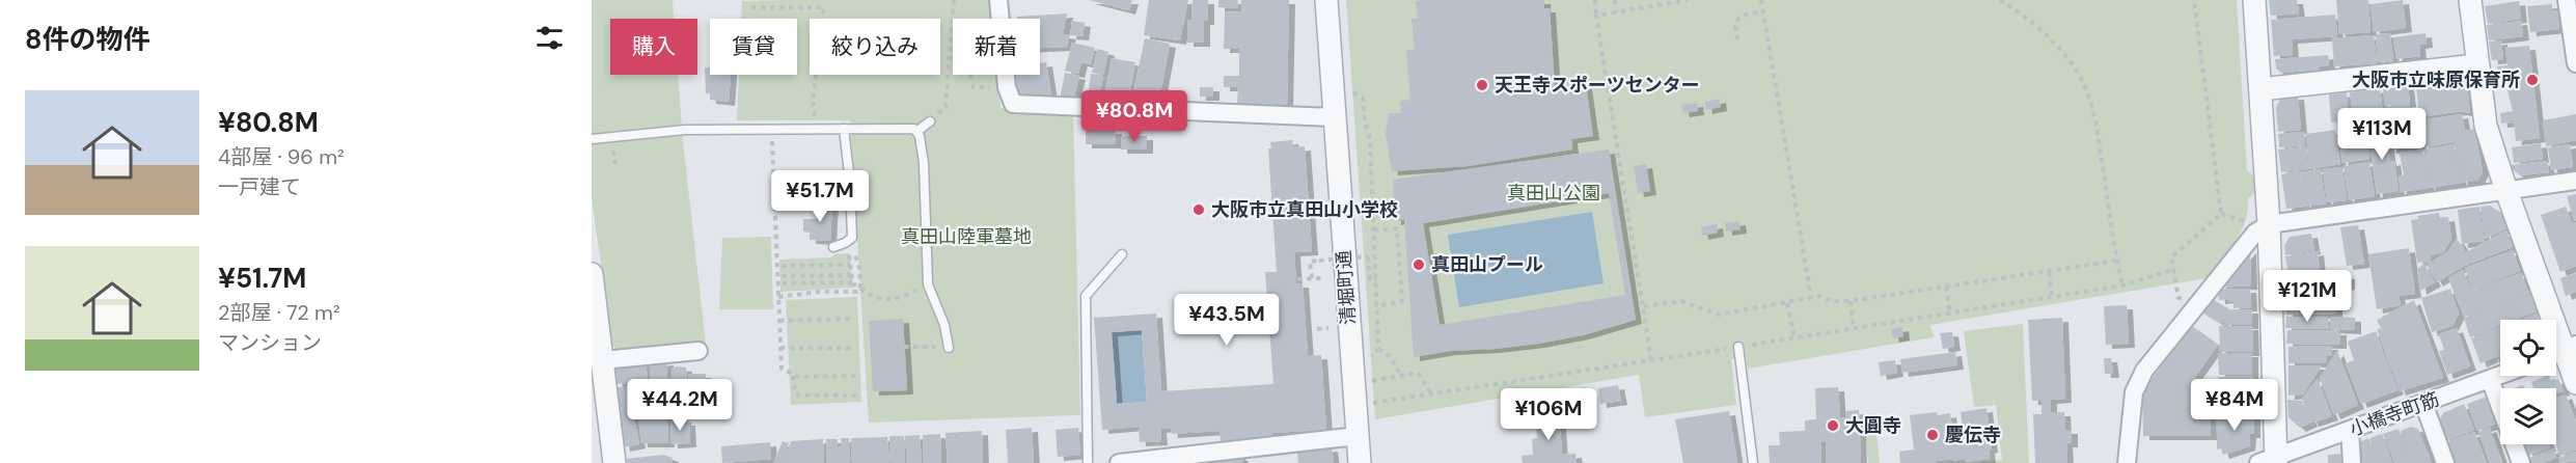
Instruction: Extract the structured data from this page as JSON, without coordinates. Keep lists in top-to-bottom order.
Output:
{
  "streets": {
    "street": ["清堀町通", "小橋寺町筋"]
  },
  "parks": ["真田山公園", "真田山陸軍墓地"],
  "places": [
    "大阪市立味原保育所",
    "天王寺スポーツセンター",
    "大阪市立真田山小学校",
    "真田山プール",
    "大圓寺",
    "慶伝寺"
  ],
  "page": {
    "heading": "8件の物件",
    "chip": [
      "購入",
      "賃貸",
      "絞り込み",
      "新着"
    ],
    "list": [
      {
        "name": "¥80.8M",
        "note": "4部屋 · 96 m² · 一戸建て"
      },
      {
        "name": "¥51.7M",
        "note": "2部屋 · 72 m² · マンション"
      }
    ],
    "price": [
      "¥80.8M",
      "¥113M",
      "¥51.7M",
      "¥121M",
      "¥43.5M",
      "¥44.2M",
      "¥84M",
      "¥106M"
    ]
  }
}
